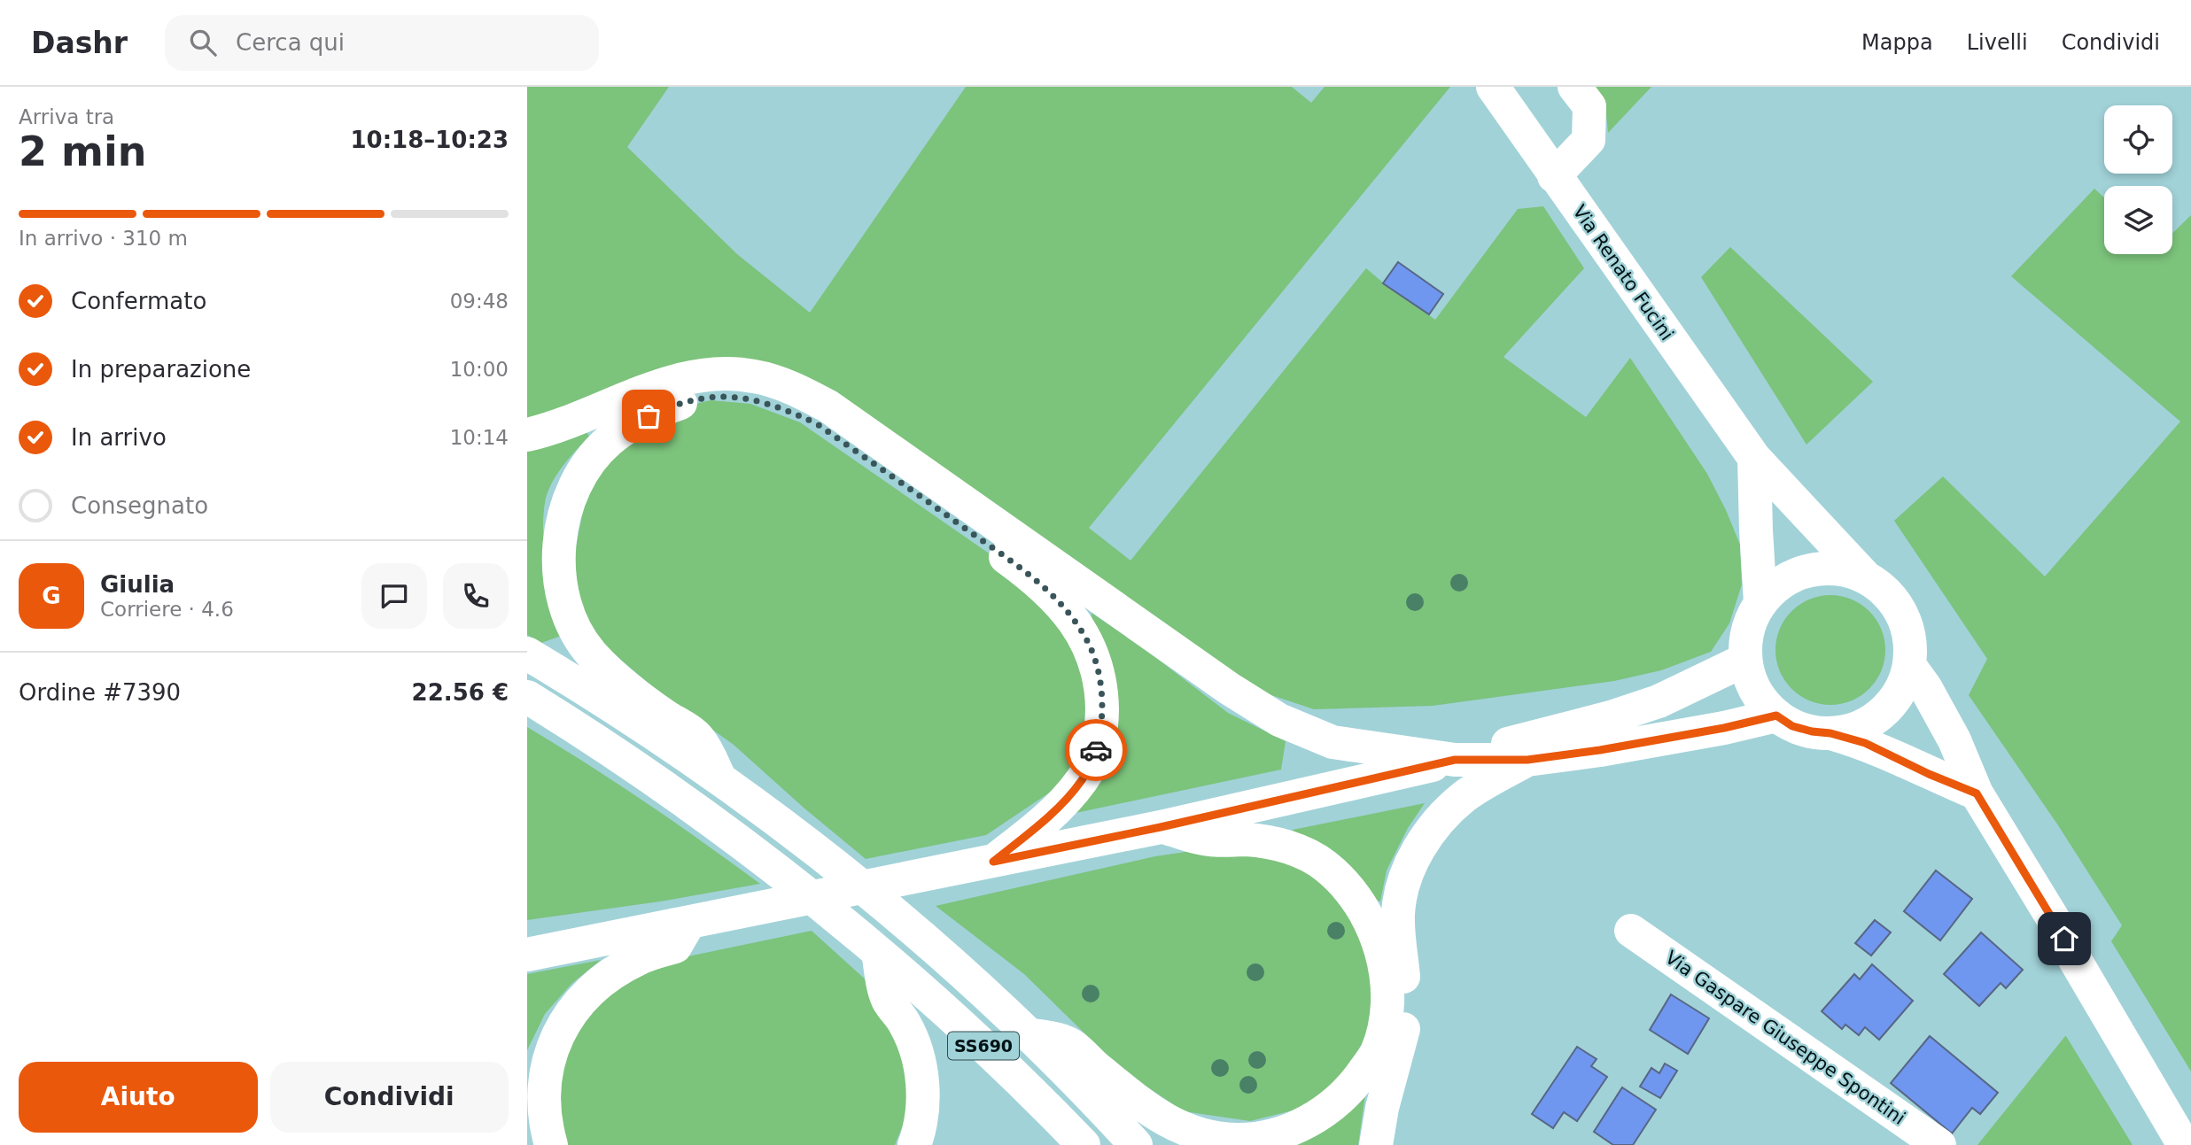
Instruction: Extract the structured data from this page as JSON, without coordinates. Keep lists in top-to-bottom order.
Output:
{
  "streets": {
    "main road": ["Via Renato Fucini", "Via Gaspare Giuseppe Spontini", "SS690"]
  },
  "page": {
    "header": "Dashr",
    "search": "Cerca qui",
    "nav": ["Mappa", "Livelli", "Condividi"],
    "heading": ["2 min", "Arriva tra", "10:18–10:23"],
    "panel": [
      "Giulia",
      "Corriere · 4.6",
      "Ordine #7390",
      "22.56 €"
    ],
    "bar": "In arrivo · 310 m",
    "list": [
      ["Confermato", "09:48"],
      ["In preparazione", "10:00"],
      ["In arrivo", "10:14"],
      "Consegnato"
    ],
    "round": "G",
    "buttons": ["Aiuto", "Condividi"]
  }
}
